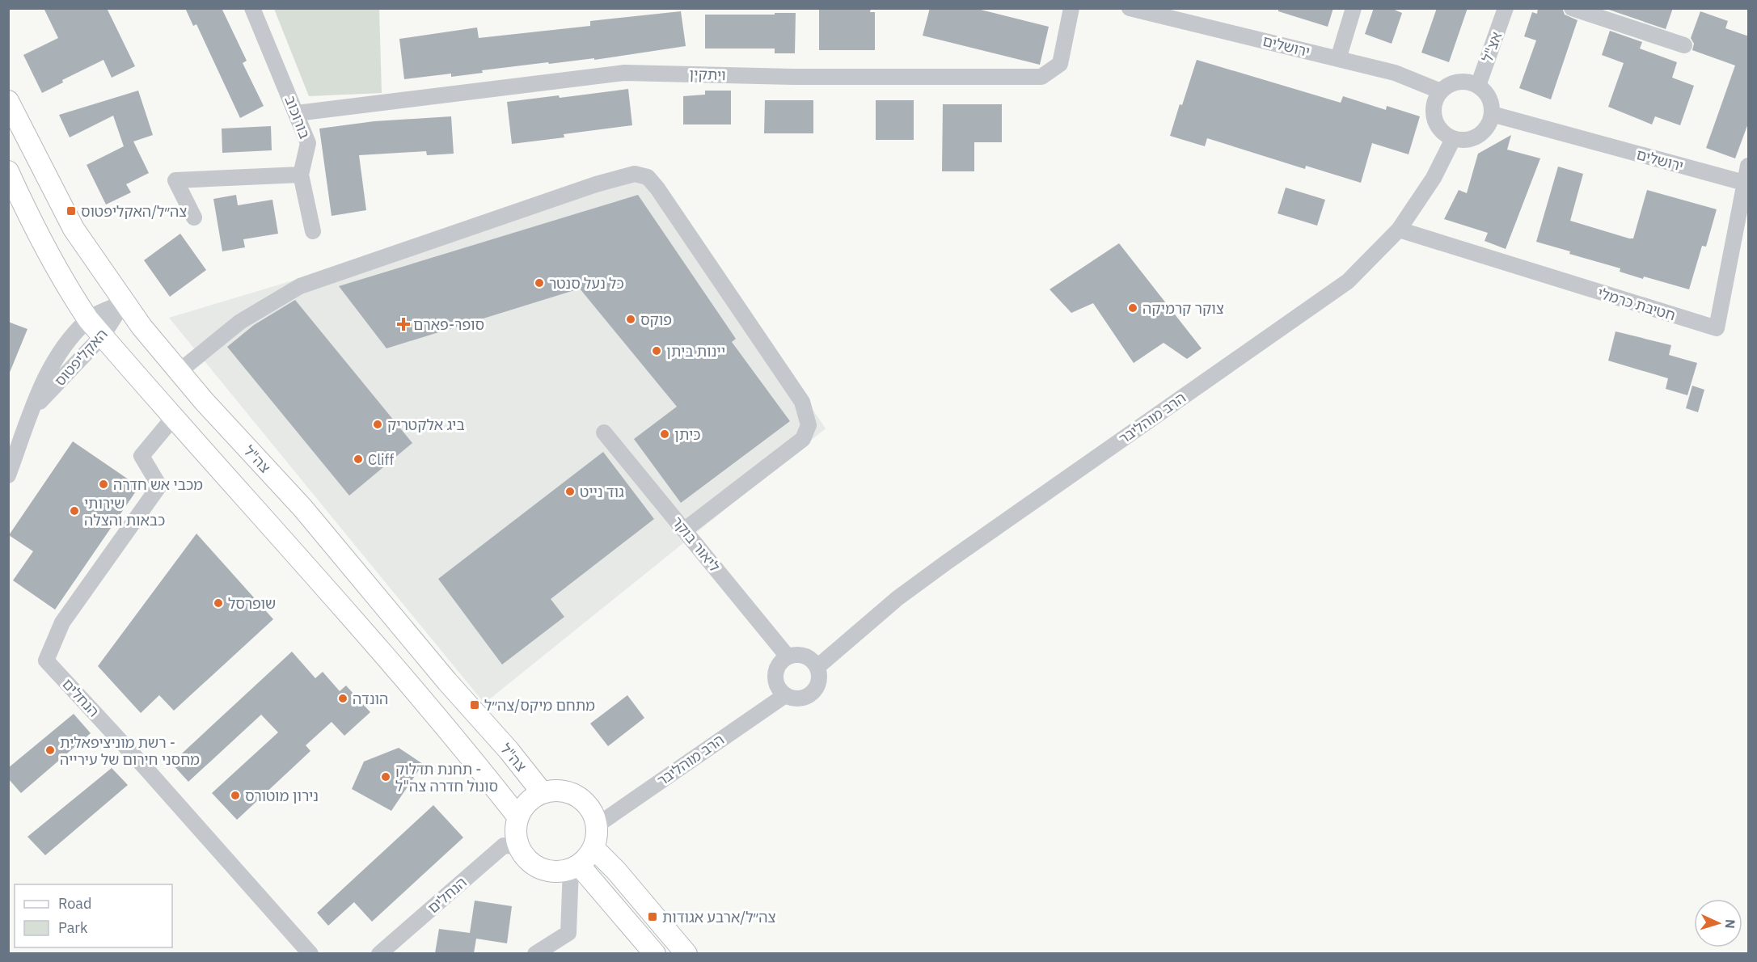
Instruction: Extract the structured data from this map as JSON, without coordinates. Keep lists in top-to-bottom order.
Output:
{
  "streets": {
    "main road": ["צה\"ל"],
    "street": [
      "ירושלים",
      "אצ\"ל",
      "ויתקין",
      "בורוכוב",
      "חטיבת כרמלי",
      "האקליפטוס",
      "הרב מוהליבר",
      "ליאור בוקר",
      "הנחלים"
    ]
  },
  "crossings": [
    ["ירושלים", "אצ\"ל"],
    ["ירושלים", "חטיבת כרמלי"],
    ["ירושלים", "הרב מוהליבר"],
    ["אצ\"ל", "הרב מוהליבר"],
    ["ויתקין", "בורוכוב"],
    ["חטיבת כרמלי", "הרב מוהליבר"],
    ["האקליפטוס", "צה\"ל"],
    ["הרב מוהליבר", "צה\"ל"],
    ["הרב מוהליבר", "ליאור בוקר"],
    ["הרב מוהליבר", "הנחלים"],
    ["צה\"ל", "הנחלים"]
  ],
  "places": {
    "transit": ["צה״ל/האקליפטוס", "מתחם מיקס/צה״ל", "צה״ל/ארבע אגודות"],
    "other": [
      "כל נעל סנטר",
      "צוקר קרמיקה",
      "פוקס",
      "יינות ביתן",
      "ביג אלקטריק",
      "כיתן",
      "Cliff",
      "מכבי אש חדרה",
      "גוד נייט",
      "שירותי כבאות והצלה",
      "שופרסל",
      "הונדה",
      "רשת מוניציפאלית - מחסני חירום של עירייה",
      "תחנת תדלוק - סונול חדרה צה\"ל",
      "נירון מוטורס"
    ],
    "health": ["סופר-פארם"]
  },
  "legend": ["Road", "Park"],
  "north": "right"
}
